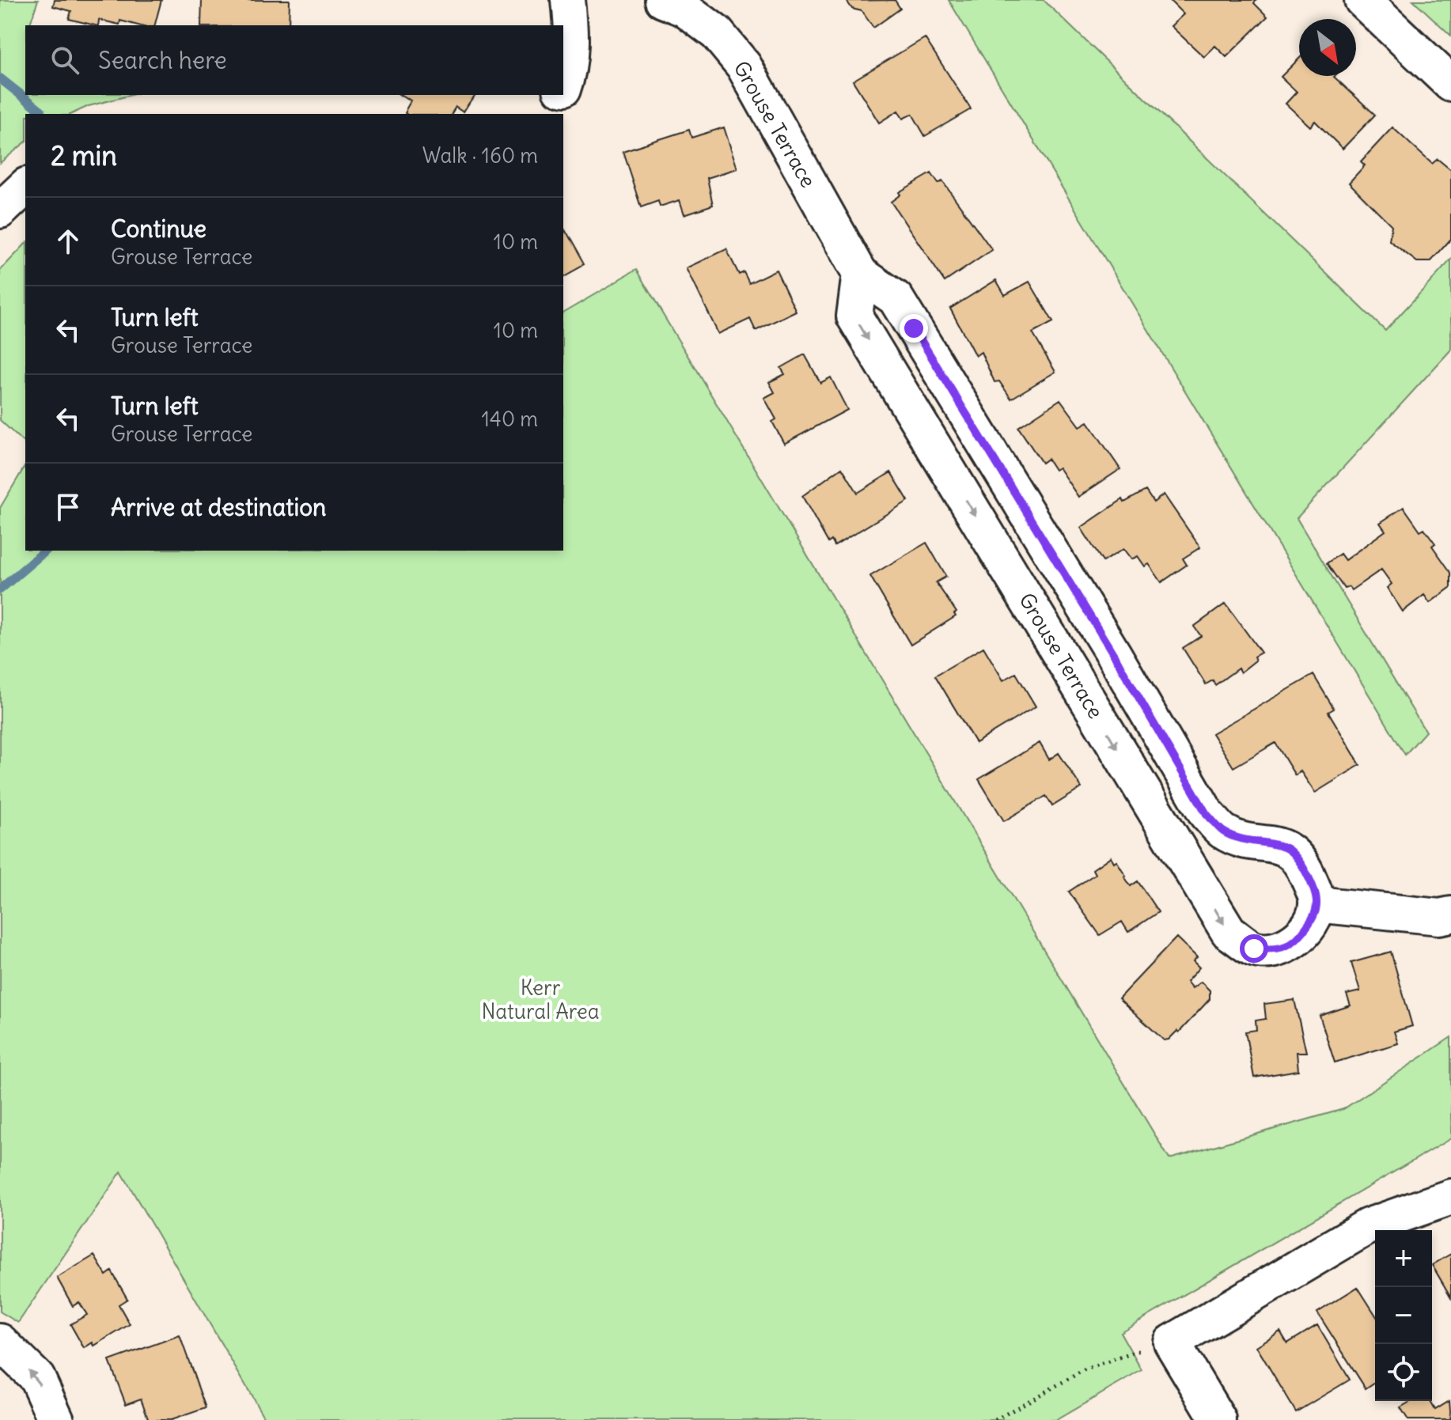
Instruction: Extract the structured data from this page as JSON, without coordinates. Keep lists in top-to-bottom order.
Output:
{
  "streets": {
    "street": ["Grouse Terrace"]
  },
  "parks": ["Kerr Natural Area"],
  "north": "bottom right",
  "page": {
    "search": "Search here",
    "heading": ["2 min", "Walk · 160 m"],
    "list": [
      ["Continue", "Grouse Terrace", "10 m"],
      ["Turn left", "Grouse Terrace", "10 m"],
      ["Turn left", "Grouse Terrace", "140 m"],
      "Arrive at destination"
    ],
    "map_buttons": ["+", "−"]
  }
}
